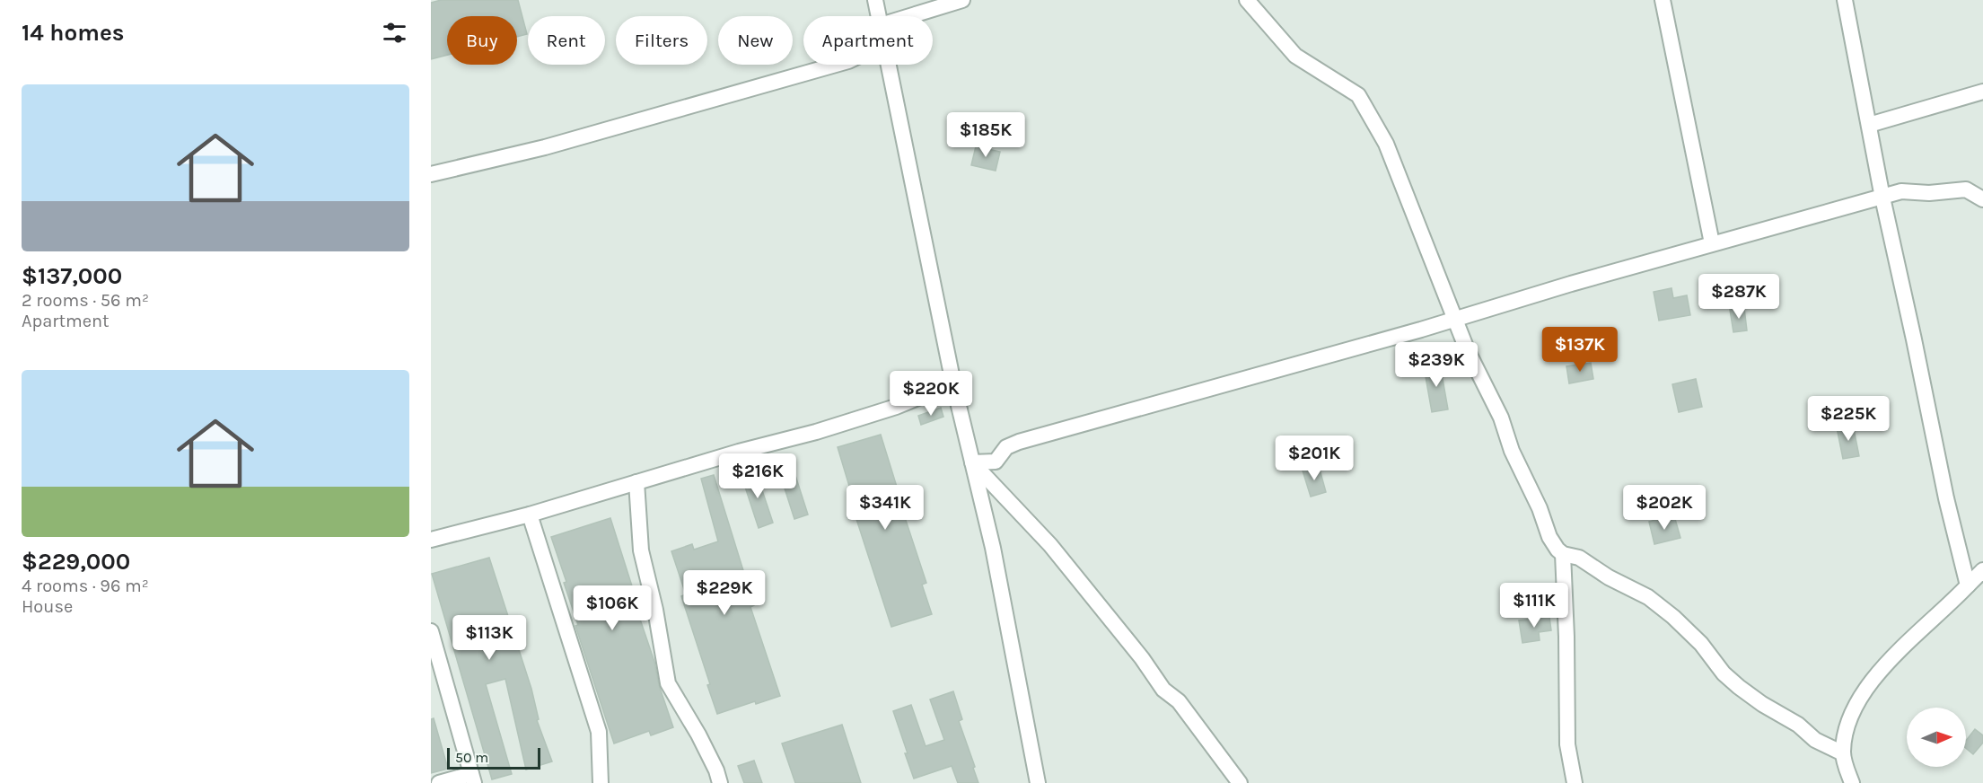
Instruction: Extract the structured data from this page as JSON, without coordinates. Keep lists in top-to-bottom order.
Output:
{
  "scale_bar": "50 m",
  "north": "right",
  "page": {
    "heading": "14 homes",
    "chip": [
      "Buy",
      "Rent",
      "Filters",
      "New",
      "Apartment"
    ],
    "list": [
      {
        "name": "$137,000",
        "note": "2 rooms · 56 m² · Apartment"
      },
      {
        "name": "$229,000",
        "note": "4 rooms · 96 m² · House"
      }
    ],
    "price": [
      "$185K",
      "$287K",
      "$137K",
      "$239K",
      "$220K",
      "$225K",
      "$201K",
      "$216K",
      "$341K",
      "$202K",
      "$229K",
      "$111K",
      "$106K",
      "$113K"
    ],
    "scale": "50 m"
  }
}
